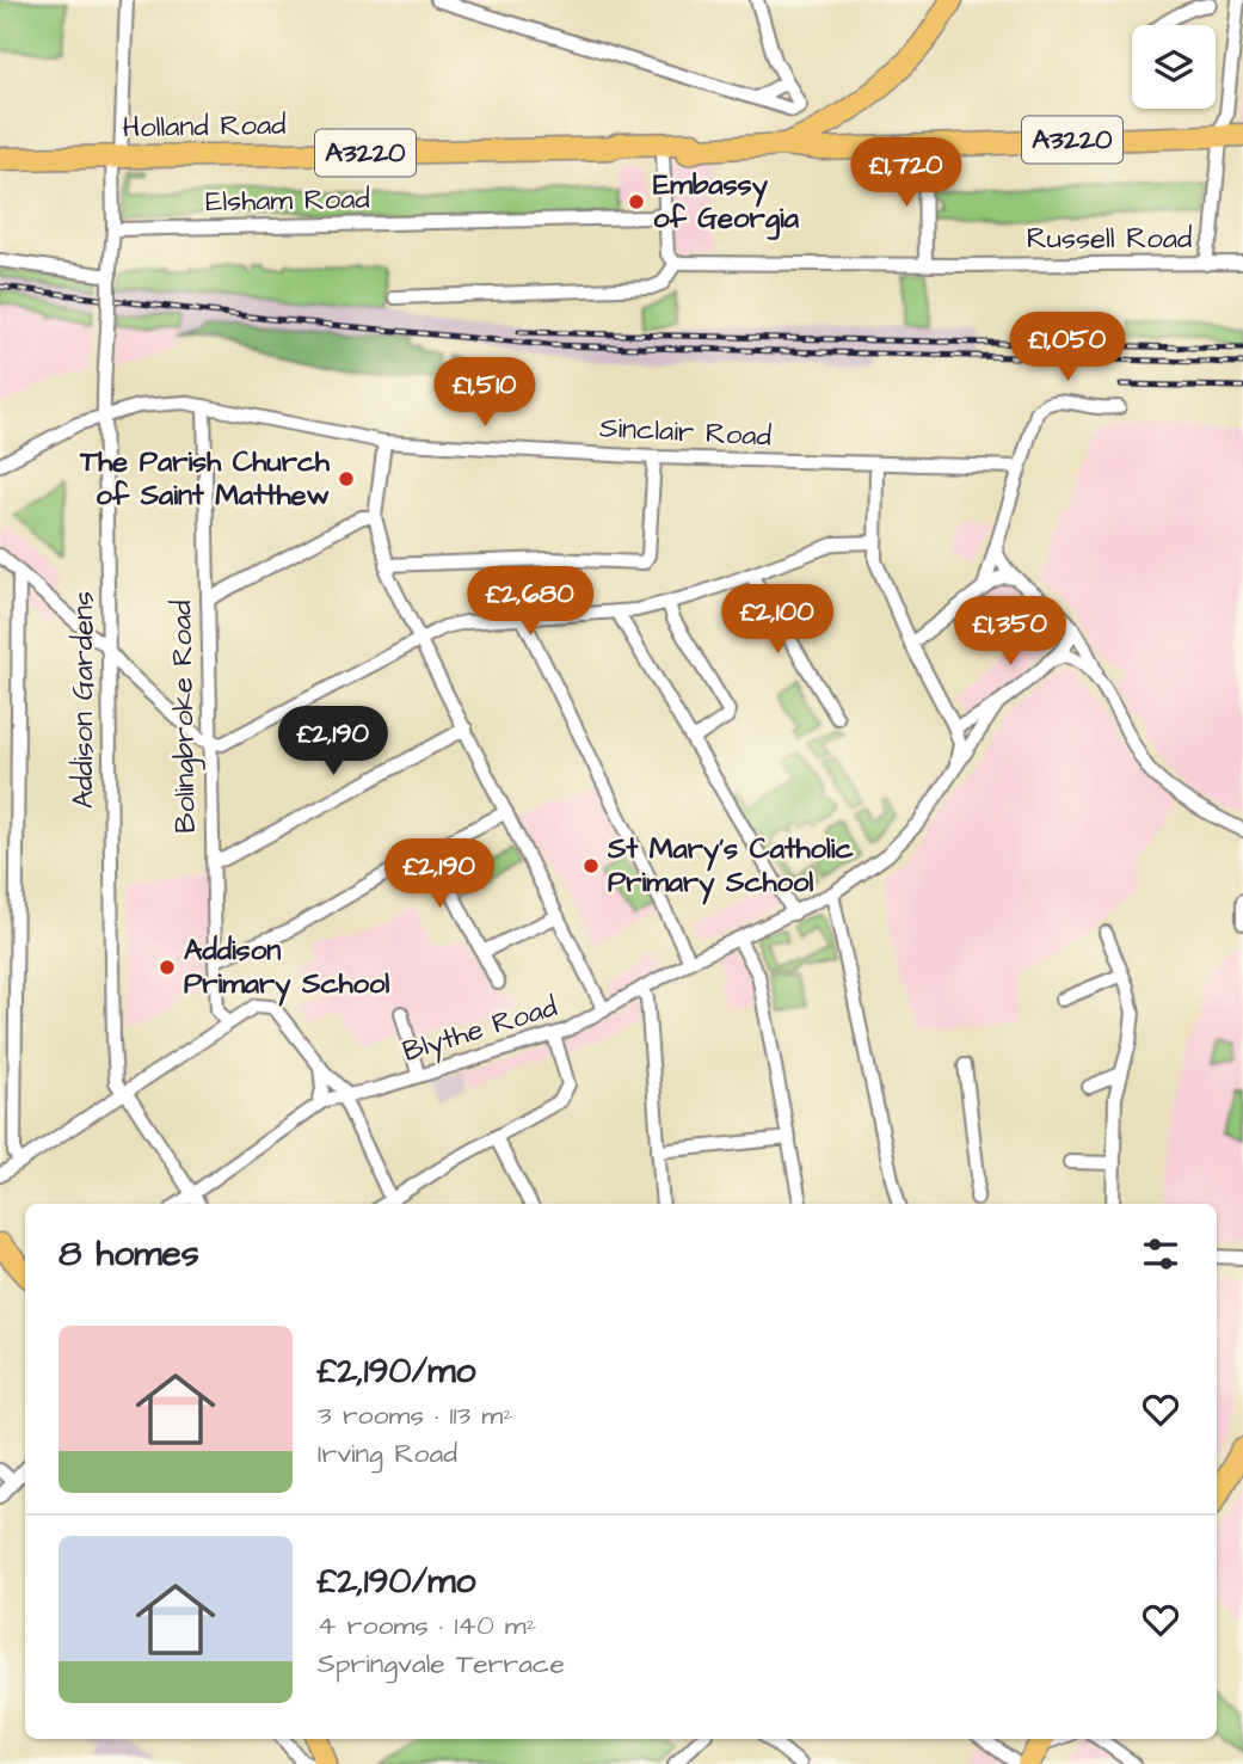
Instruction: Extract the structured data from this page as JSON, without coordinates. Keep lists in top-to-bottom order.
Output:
{
  "streets": {
    "main road": ["Holland Road", "A3220"],
    "street": [
      "Elsham Road",
      "Russell Road",
      "Sinclair Road",
      "Addison Gardens",
      "Bolingbroke Road",
      "Blythe Road"
    ]
  },
  "crossings": [
    ["Holland Road", "A3220"],
    ["Holland Road", "Addison Gardens"],
    ["Elsham Road", "Addison Gardens"],
    ["Sinclair Road", "Addison Gardens"],
    ["Sinclair Road", "Bolingbroke Road"]
  ],
  "places": [
    "Embassy of Georgia",
    "The Parish Church of Saint Matthew",
    "St Mary's Catholic Primary School",
    "Addison Primary School"
  ],
  "page": {
    "price": [
      "£1,720",
      "£1,050",
      "£1,510",
      "£2,680",
      "£2,100",
      "£1,350",
      "£2,190",
      "£2,190"
    ],
    "heading": "8 homes",
    "list": [
      {
        "name": "£2,190/mo",
        "note": "3 rooms · 113 m² · Irving Road"
      },
      {
        "name": "£2,190/mo",
        "note": "4 rooms · 140 m² · Springvale Terrace"
      }
    ]
  }
}
